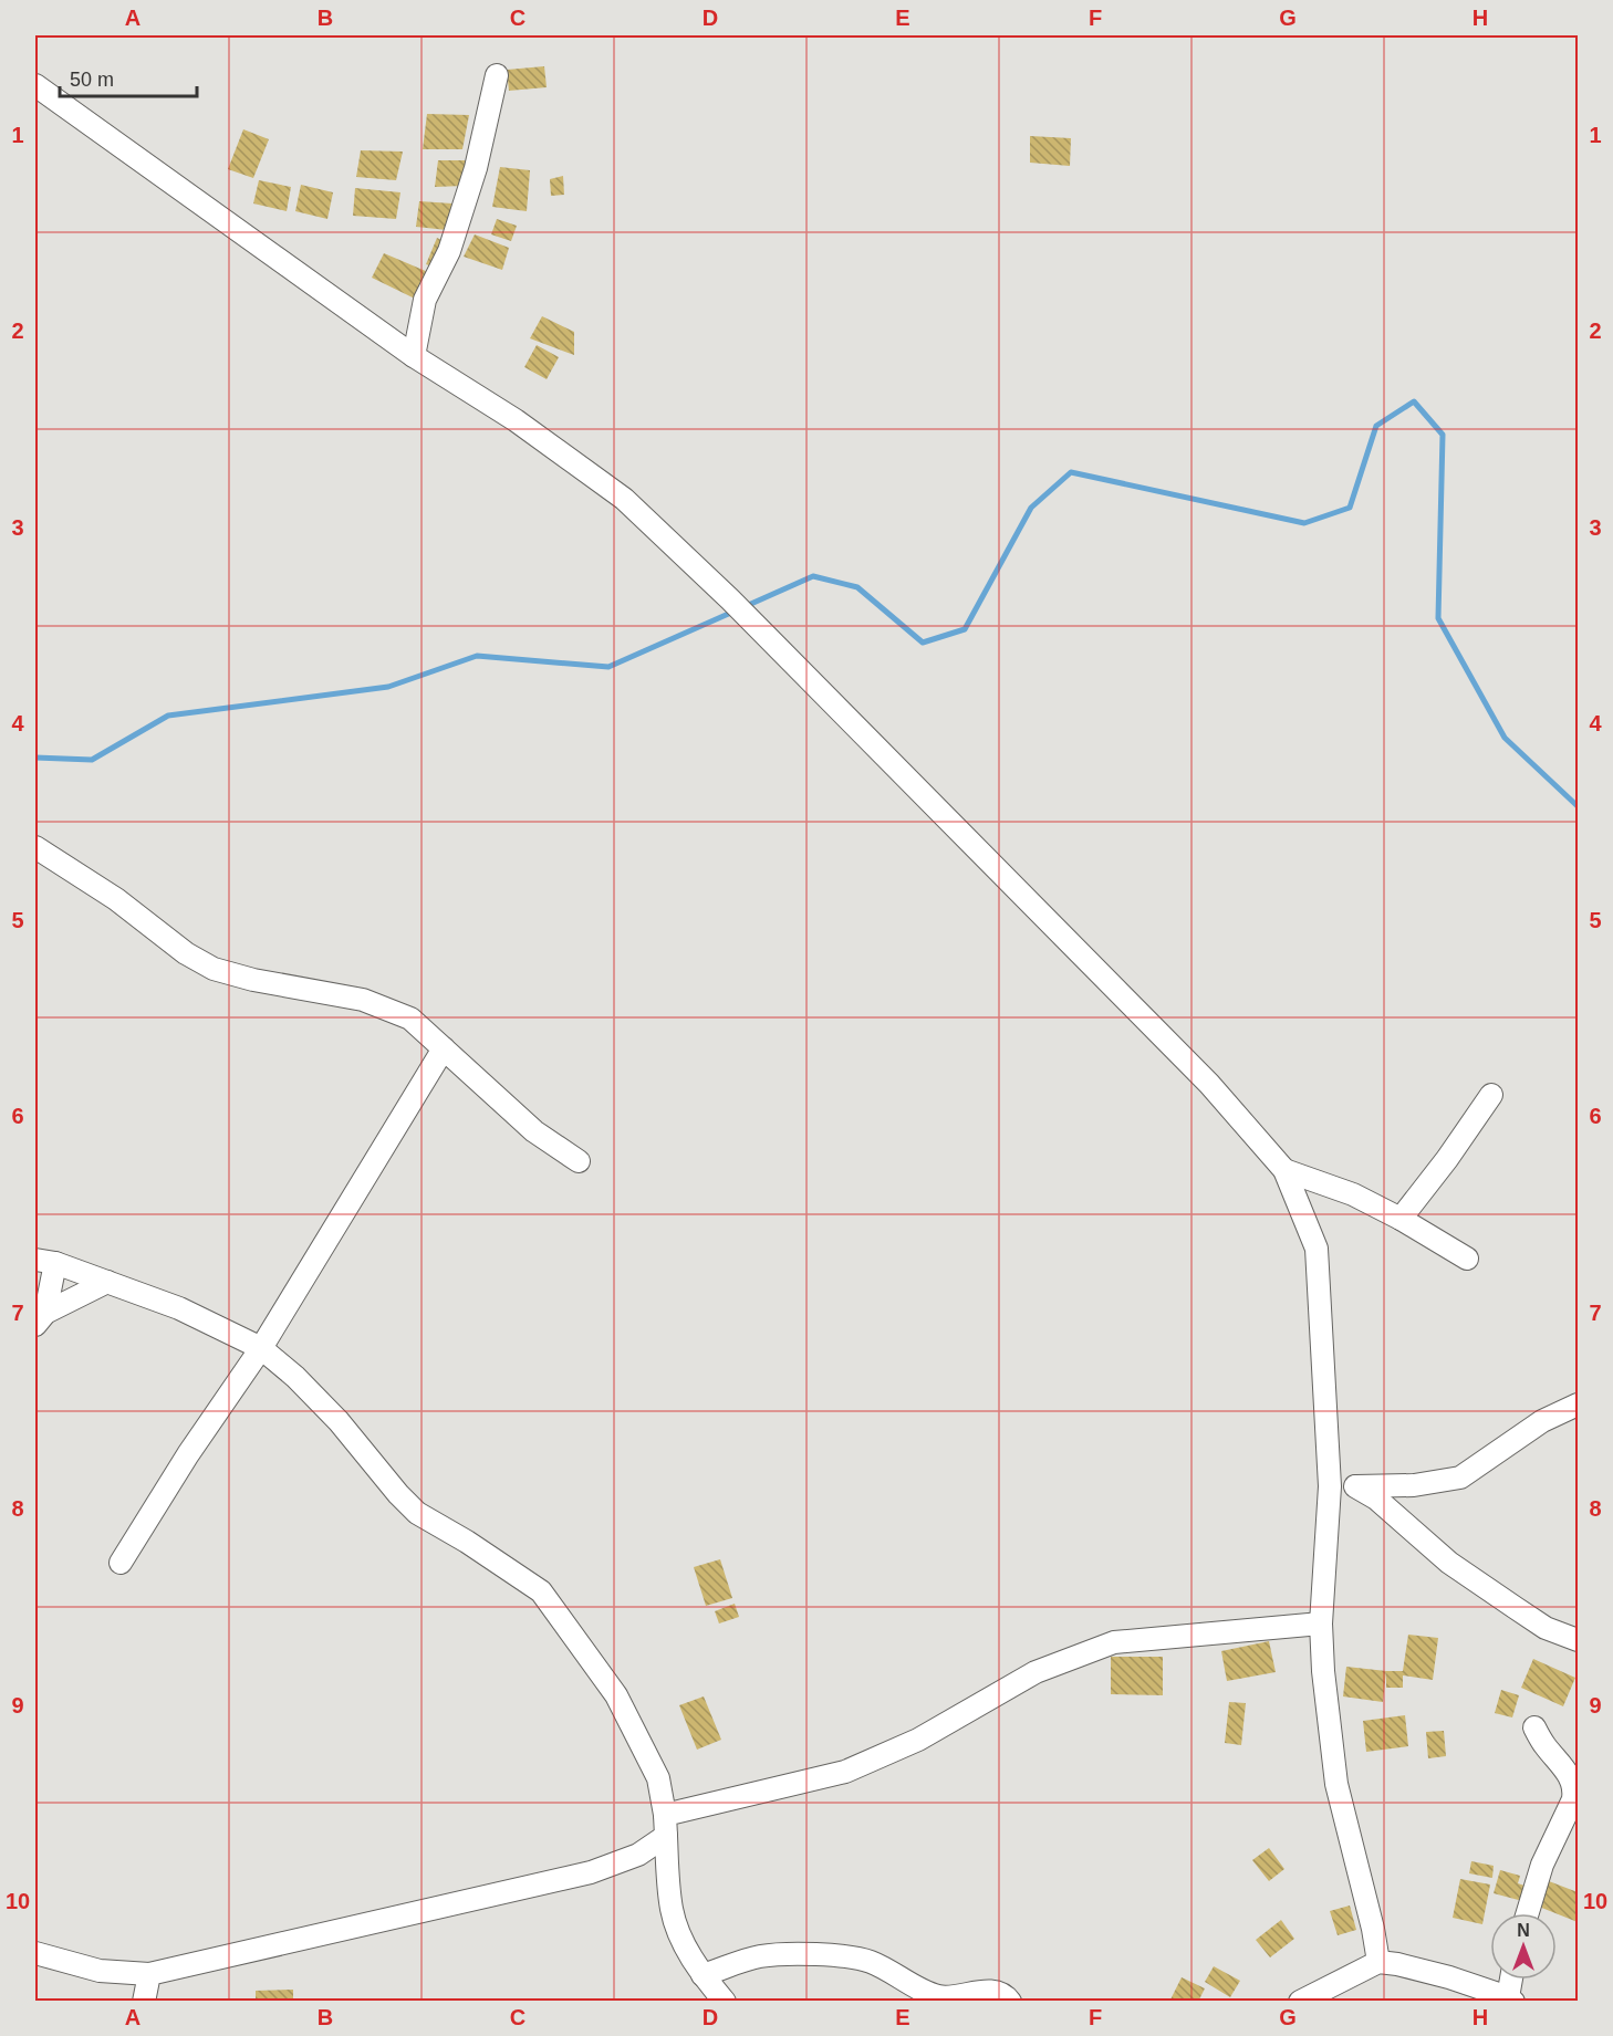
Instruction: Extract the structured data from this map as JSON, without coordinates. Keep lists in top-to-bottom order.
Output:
{
  "scale_bar": "50 m",
  "north": "top",
  "grid": {
    "columns": [
      "A",
      "B",
      "C",
      "D",
      "E",
      "F",
      "G",
      "H"
    ],
    "rows": [
      "1",
      "2",
      "3",
      "4",
      "5",
      "6",
      "7",
      "8",
      "9",
      "10"
    ]
  }
}
